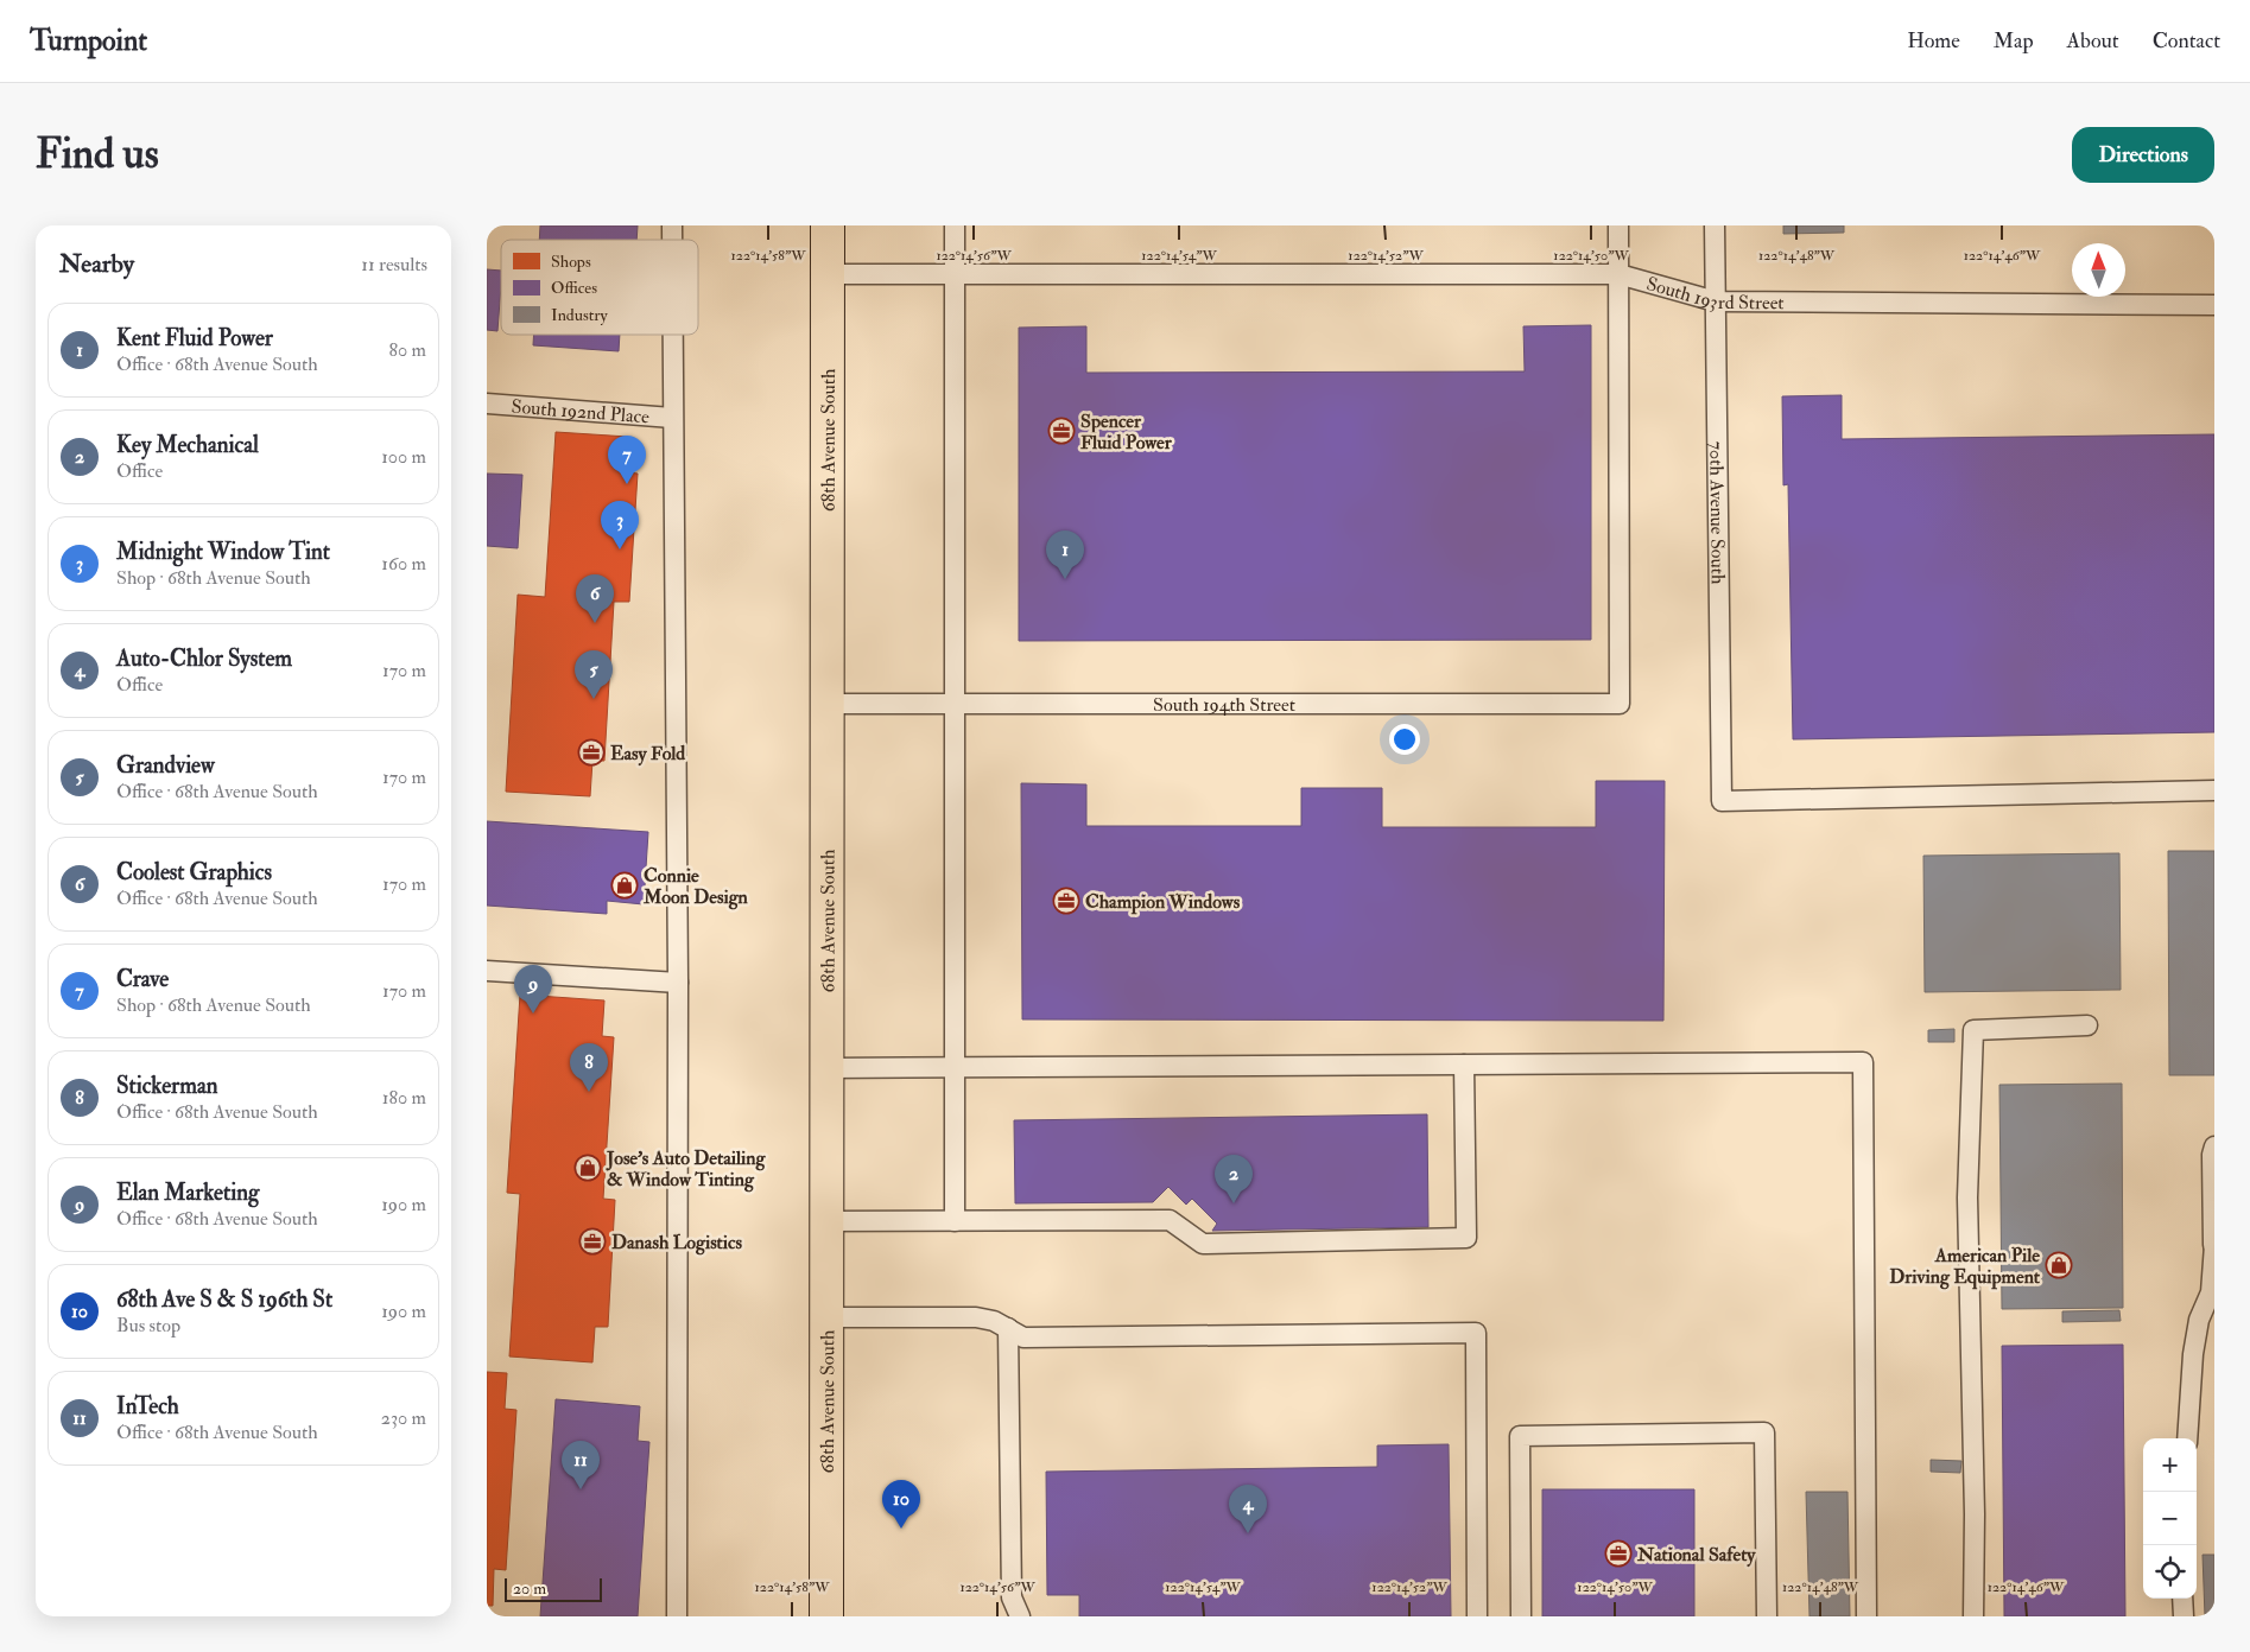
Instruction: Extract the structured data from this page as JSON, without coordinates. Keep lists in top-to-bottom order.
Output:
{
  "streets": {
    "main road": ["68th Avenue South"],
    "lane": [
      "South 193rd Street",
      "South 192nd Place",
      "70th Avenue South",
      "South 194th Street"
    ]
  },
  "crossings": [
    ["South 193rd Street", "68th Avenue South"],
    ["South 193rd Street", "70th Avenue South"],
    ["South 193rd Street", "South 194th Street"],
    ["68th Avenue South", "South 194th Street"]
  ],
  "places": {
    "office": [
      "Spencer Fluid Power",
      "Easy Fold",
      "Champion Windows",
      "Danash Logistics",
      "National Safety"
    ],
    "shop": ["Connie Moon Design", "Jose's Auto Detailing & Window Tinting", "American Pile Driving Equipment"]
  },
  "legend": ["Shops", "Offices", "Industry"],
  "scale_bar": "20 m",
  "north": "top",
  "page": {
    "header": "Turnpoint",
    "nav": [
      "Home",
      "Map",
      "About",
      "Contact"
    ],
    "buttons": "Directions",
    "title": "Find us",
    "heading": ["Nearby", "11 results"],
    "list": [
      {
        "mark": "1",
        "name": "Kent Fluid Power",
        "note": "Office · 68th Avenue South",
        "value": "80 m"
      },
      {
        "mark": "2",
        "name": "Key Mechanical",
        "note": "Office",
        "value": "100 m"
      },
      {
        "mark": "3",
        "name": "Midnight Window Tint",
        "note": "Shop · 68th Avenue South",
        "value": "160 m"
      },
      {
        "mark": "4",
        "name": "Auto-Chlor System",
        "note": "Office",
        "value": "170 m"
      },
      {
        "mark": "5",
        "name": "Grandview",
        "note": "Office · 68th Avenue South",
        "value": "170 m"
      },
      {
        "mark": "6",
        "name": "Coolest Graphics",
        "note": "Office · 68th Avenue South",
        "value": "170 m"
      },
      {
        "mark": "7",
        "name": "Crave",
        "note": "Shop · 68th Avenue South",
        "value": "170 m"
      },
      {
        "mark": "8",
        "name": "Stickerman",
        "note": "Office · 68th Avenue South",
        "value": "180 m"
      },
      {
        "mark": "9",
        "name": "Elan Marketing",
        "note": "Office · 68th Avenue South",
        "value": "190 m"
      },
      {
        "mark": "10",
        "name": "68th Ave S & S 196th St",
        "note": "Bus stop",
        "value": "190 m"
      },
      {
        "mark": "11",
        "name": "InTech",
        "note": "Office · 68th Avenue South",
        "value": "230 m"
      }
    ],
    "pins": [
      "7",
      "3",
      "1",
      "6",
      "5",
      "9",
      "8",
      "2",
      "11",
      "10",
      "4"
    ],
    "map_buttons": ["+", "−"],
    "scale": "20 m"
  },
  "coordinates": [
    "122°14'58\"W",
    "122°14'56\"W",
    "122°14'54\"W",
    "122°14'52\"W",
    "122°14'50\"W",
    "122°14'48\"W",
    "122°14'46\"W"
  ]
}
